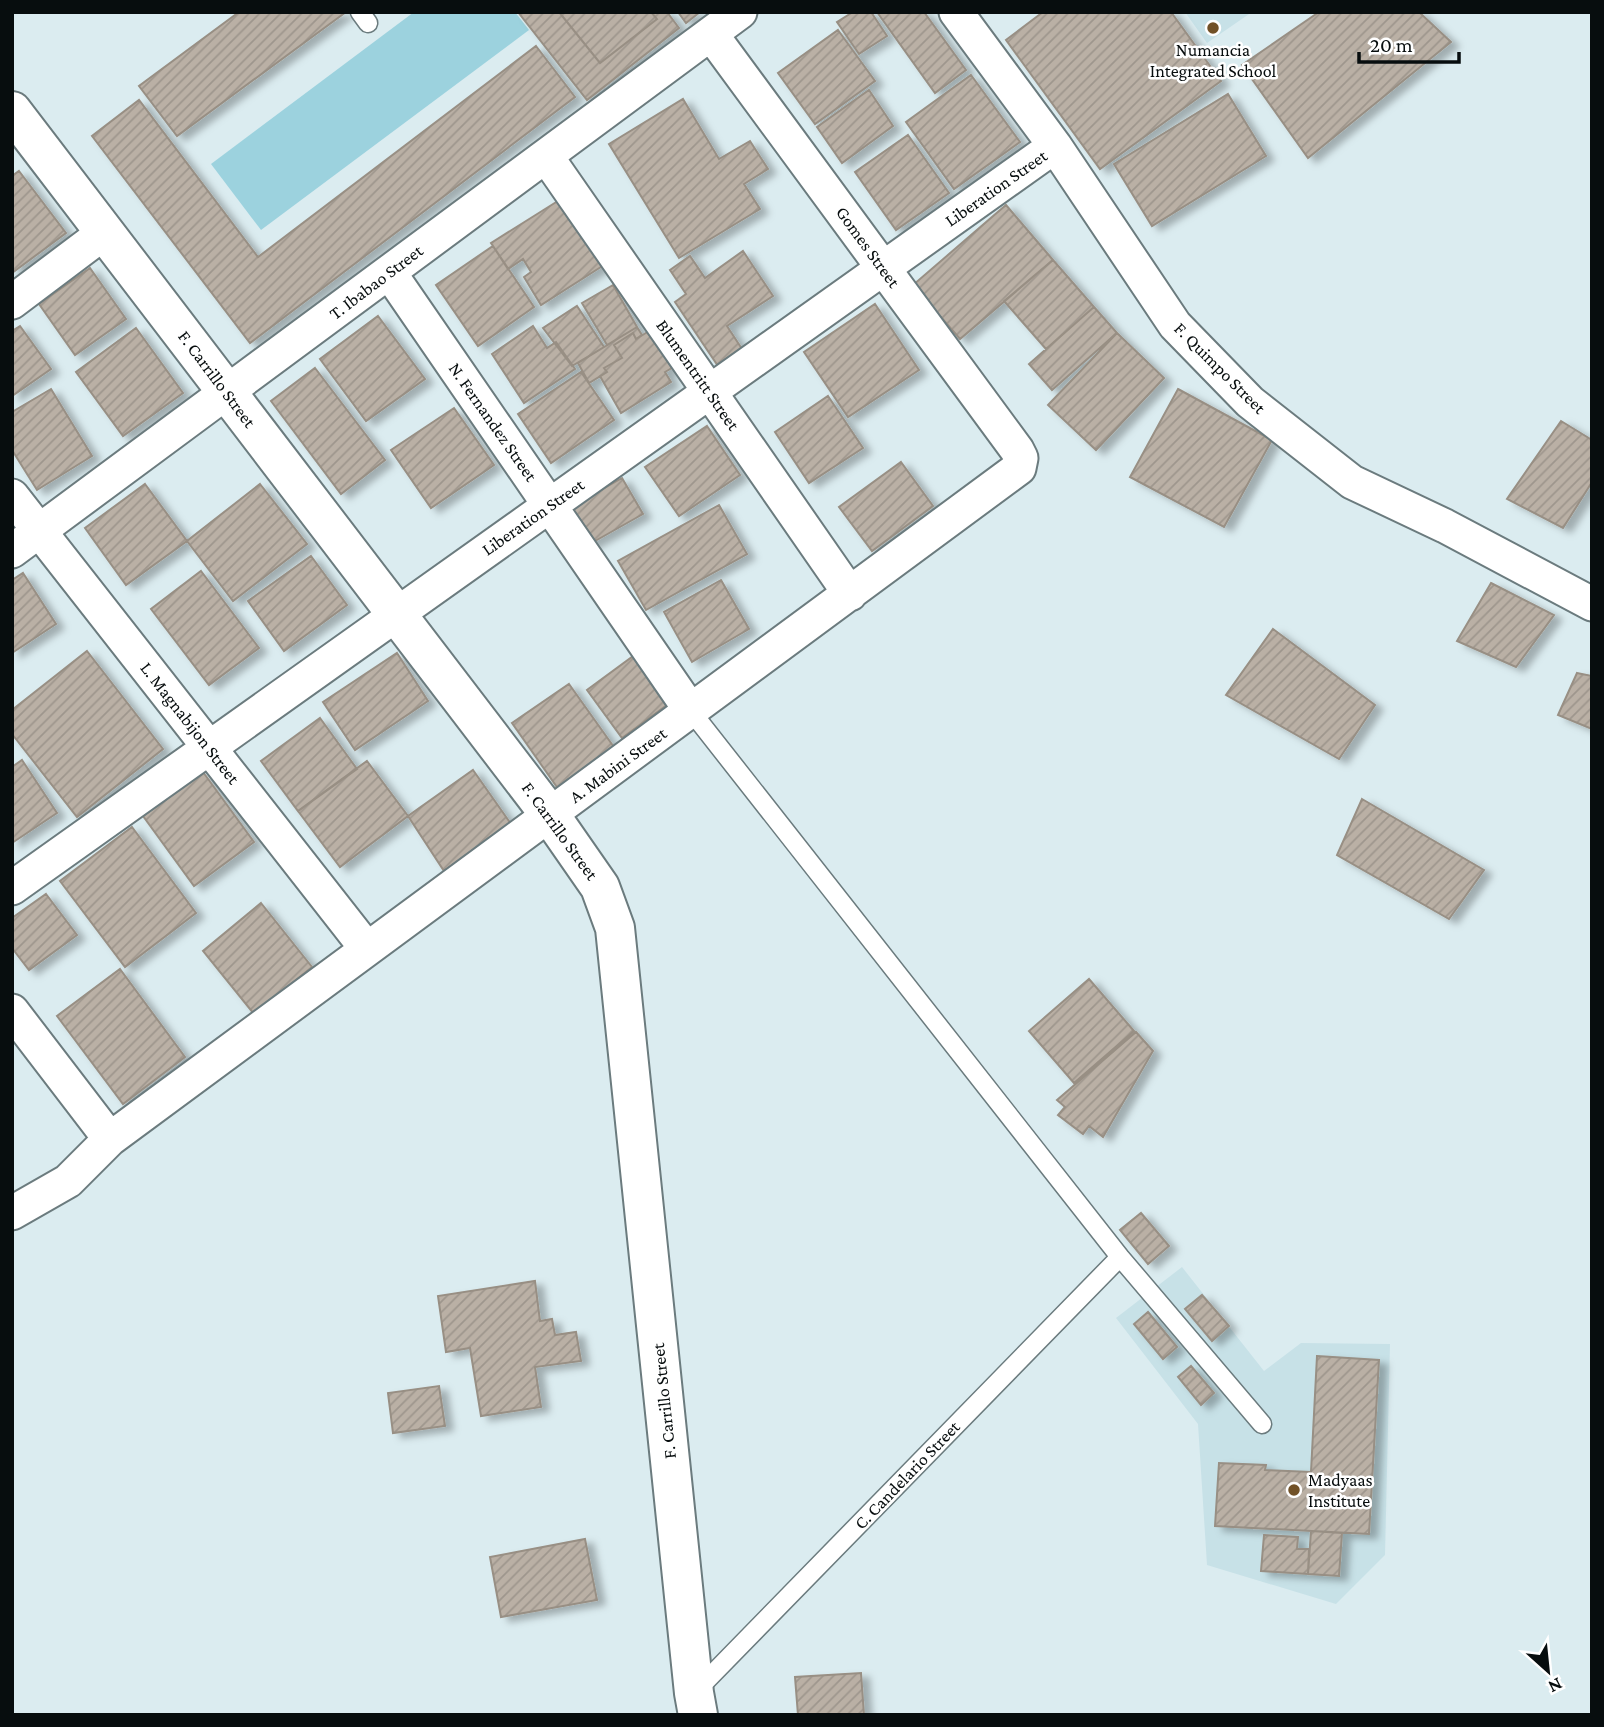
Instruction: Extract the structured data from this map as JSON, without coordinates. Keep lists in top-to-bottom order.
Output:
{
  "streets": {
    "street": [
      "Liberation Street",
      "Gomes Street",
      "T. Ibabao Street",
      "F. Quimpo Street",
      "Blumentritt Street",
      "F. Carrillo Street",
      "N. Fernandez Street",
      "L. Magnabijon Street",
      "A. Mabini Street"
    ],
    "lane": ["C. Candelario Street"]
  },
  "crossings": [
    ["Liberation Street", "Gomes Street"],
    ["Liberation Street", "F. Quimpo Street"],
    ["Liberation Street", "Blumentritt Street"],
    ["Liberation Street", "F. Carrillo Street"],
    ["Liberation Street", "N. Fernandez Street"],
    ["Liberation Street", "L. Magnabijon Street"],
    ["Gomes Street", "T. Ibabao Street"],
    ["Gomes Street", "A. Mabini Street"],
    ["T. Ibabao Street", "Blumentritt Street"],
    ["T. Ibabao Street", "F. Carrillo Street"],
    ["T. Ibabao Street", "N. Fernandez Street"],
    ["T. Ibabao Street", "L. Magnabijon Street"],
    ["Blumentritt Street", "A. Mabini Street"],
    ["F. Carrillo Street", "A. Mabini Street"],
    ["F. Carrillo Street", "C. Candelario Street"],
    ["N. Fernandez Street", "A. Mabini Street"],
    ["L. Magnabijon Street", "A. Mabini Street"]
  ],
  "places": ["Numancia Integrated School", "Madyaas Institute"],
  "scale_bar": "20 m",
  "north": "bottom right"
}
